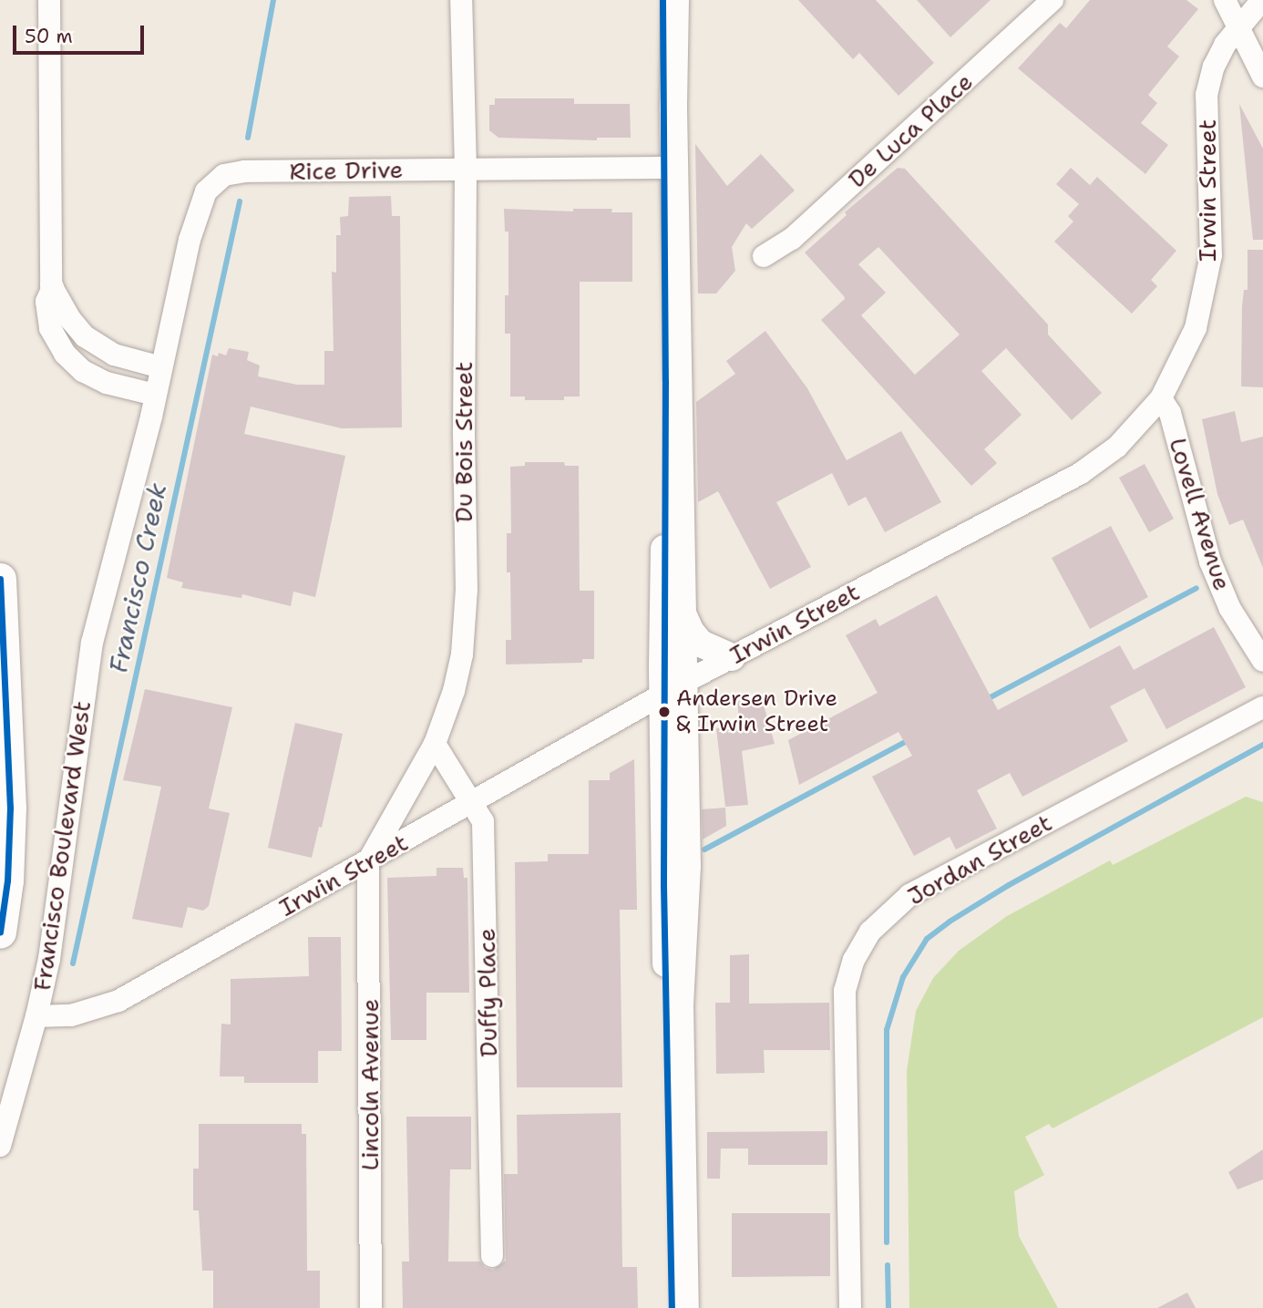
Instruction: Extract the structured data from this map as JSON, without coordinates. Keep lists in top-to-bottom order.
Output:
{
  "streets": {
    "street": [
      "De Luca Place",
      "Rice Drive",
      "Irwin Street",
      "Du Bois Street",
      "Lovell Avenue",
      "Francisco Boulevard West",
      "Jordan Street",
      "Duffy Place",
      "Lincoln Avenue"
    ]
  },
  "crossings": [
    ["Rice Drive", "Du Bois Street"],
    ["Rice Drive", "Francisco Boulevard West"],
    ["Irwin Street", "Du Bois Street"],
    ["Irwin Street", "Lovell Avenue"],
    ["Irwin Street", "Francisco Boulevard West"],
    ["Irwin Street", "Duffy Place"],
    ["Irwin Street", "Lincoln Avenue"],
    ["Du Bois Street", "Duffy Place"],
    ["Du Bois Street", "Lincoln Avenue"]
  ],
  "water": ["Francisco Creek"],
  "places": ["Andersen Drive & Irwin Street"],
  "scale_bar": "50 m"
}
